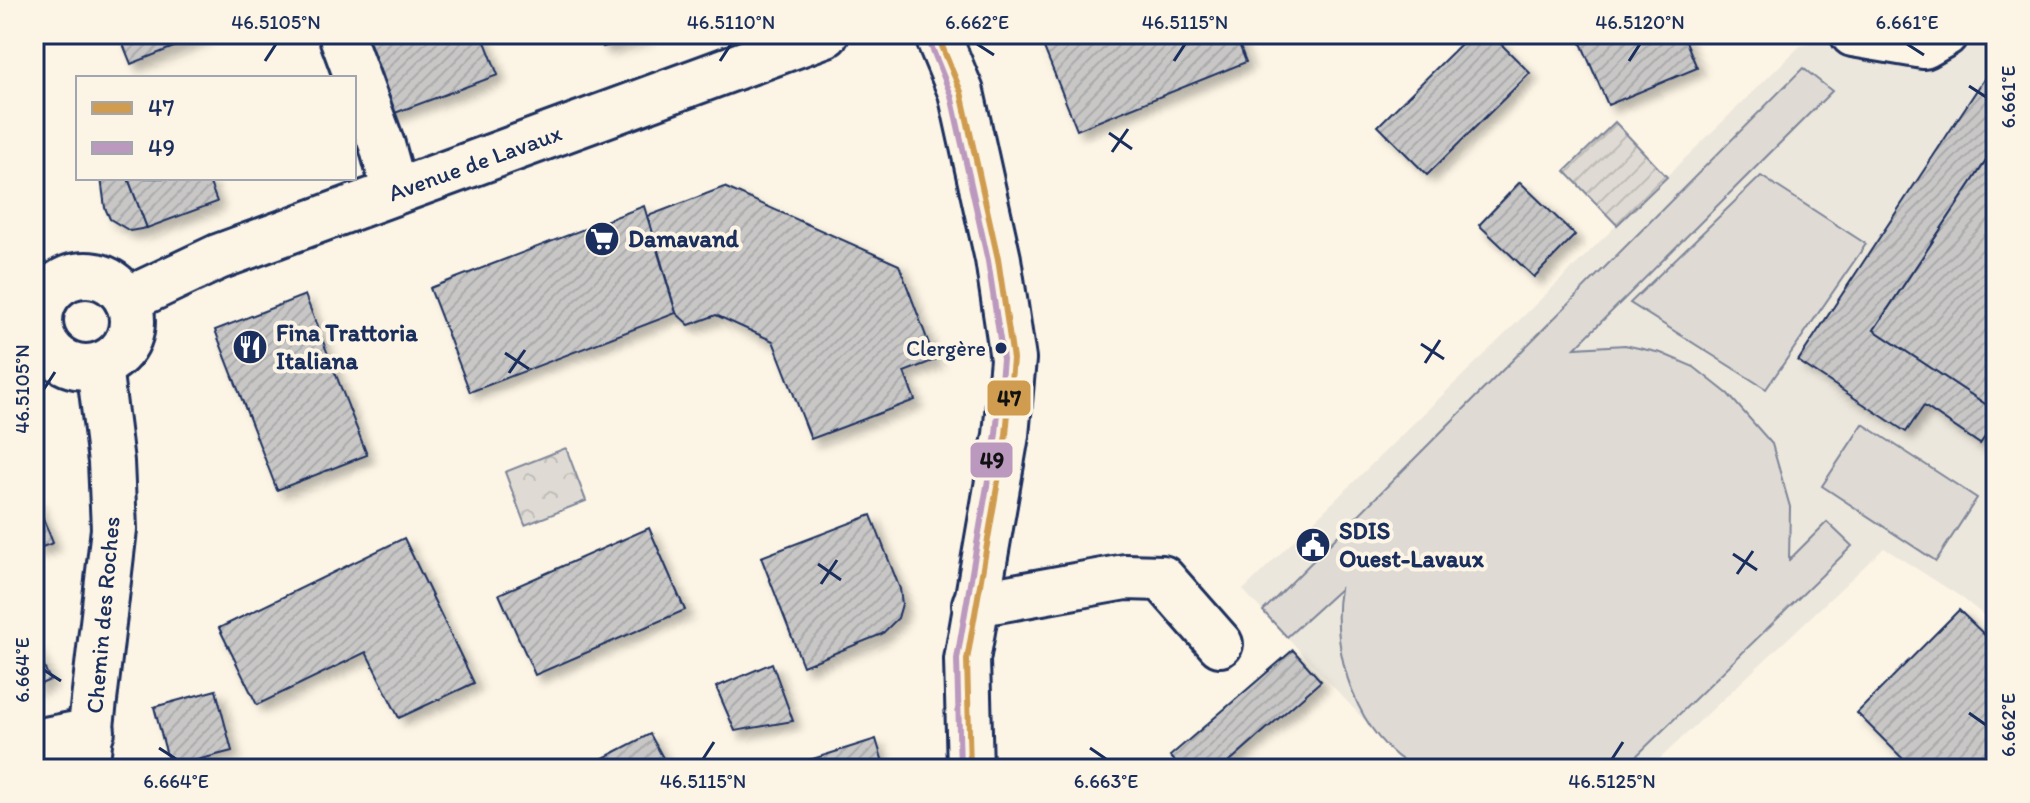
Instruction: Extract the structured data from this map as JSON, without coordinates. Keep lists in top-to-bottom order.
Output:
{
  "streets": {
    "street": ["Avenue de Lavaux", "Chemin des Roches"]
  },
  "crossings": [
    ["Avenue de Lavaux", "Chemin des Roches"]
  ],
  "places": {
    "supermarket": ["Damavand"],
    "restaurant": ["Fina Trattoria Italiana"],
    "other": ["Clergère"],
    "public building": ["SDIS Ouest-Lavaux"]
  },
  "lines": ["transit line 47", "transit line 49"],
  "legend": ["47", "49"],
  "coordinates": [
    "46.5105°N",
    "46.5110°N",
    "6.662°E",
    "46.5115°N",
    "46.5120°N",
    "6.661°E",
    "6.664°E",
    "6.663°E",
    "46.5125°N"
  ]
}
